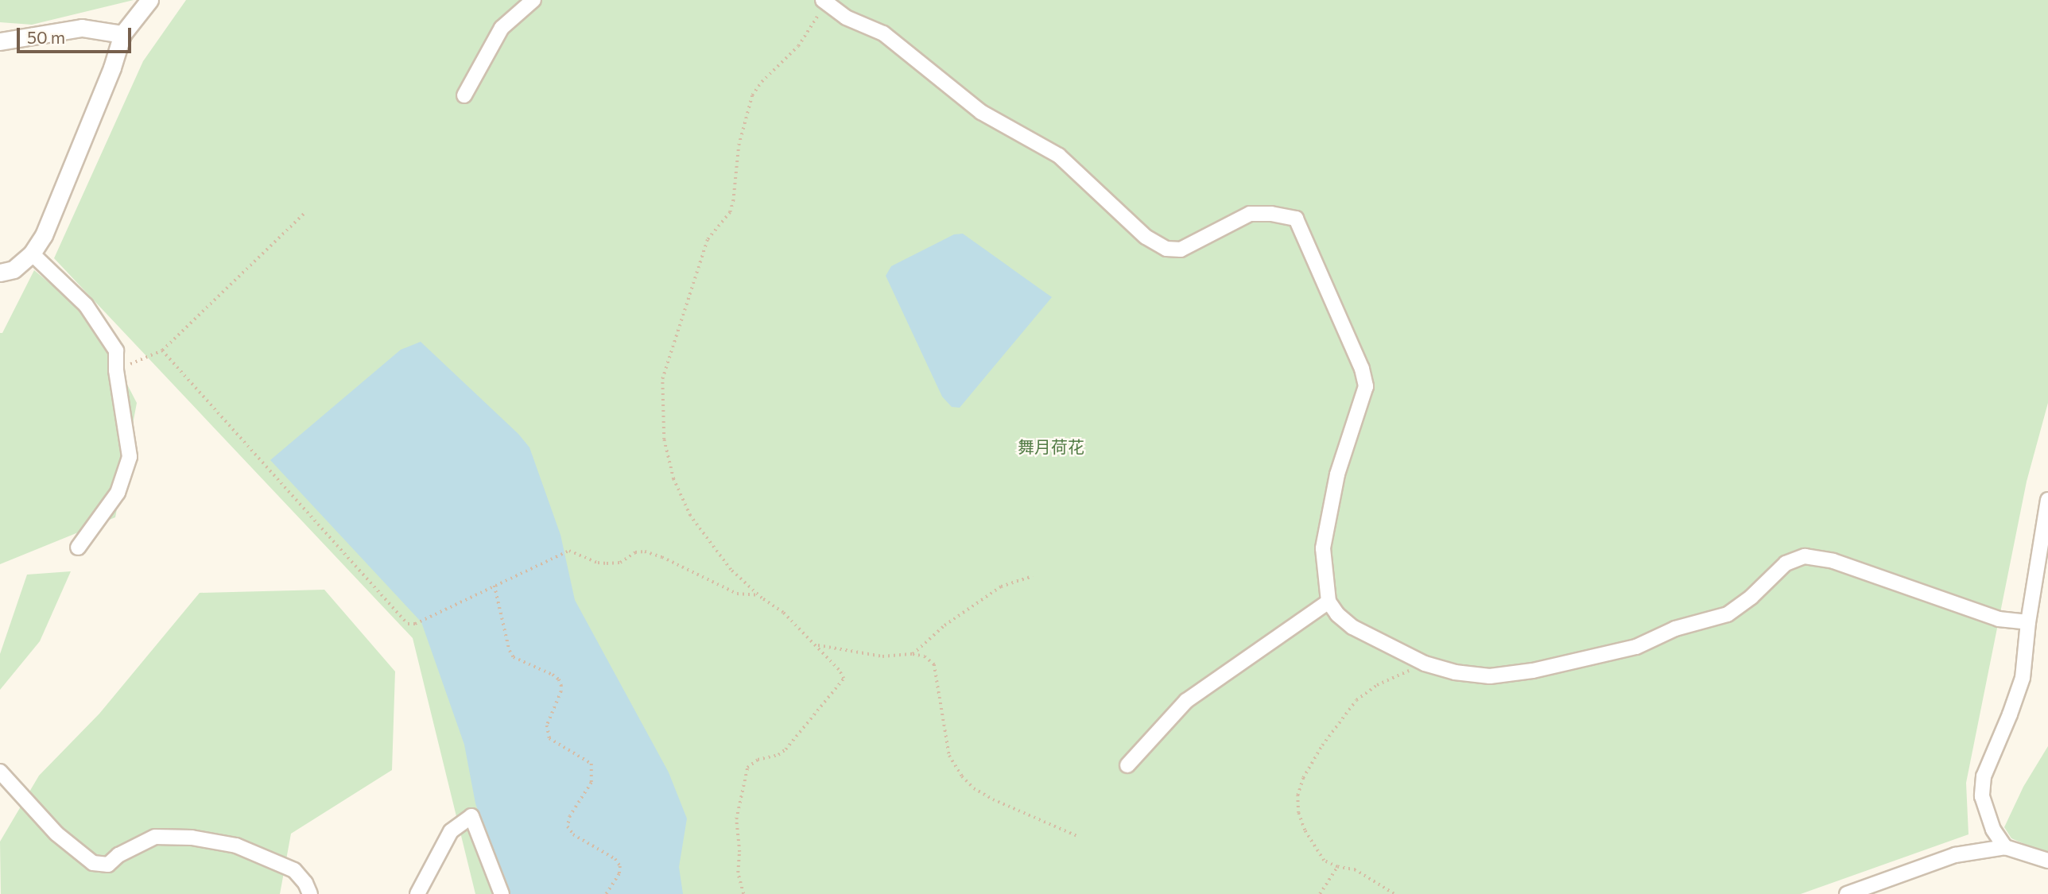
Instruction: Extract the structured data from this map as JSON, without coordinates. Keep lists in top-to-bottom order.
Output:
{
  "parks": ["舞月荷花"],
  "scale_bar": "50 m"
}
